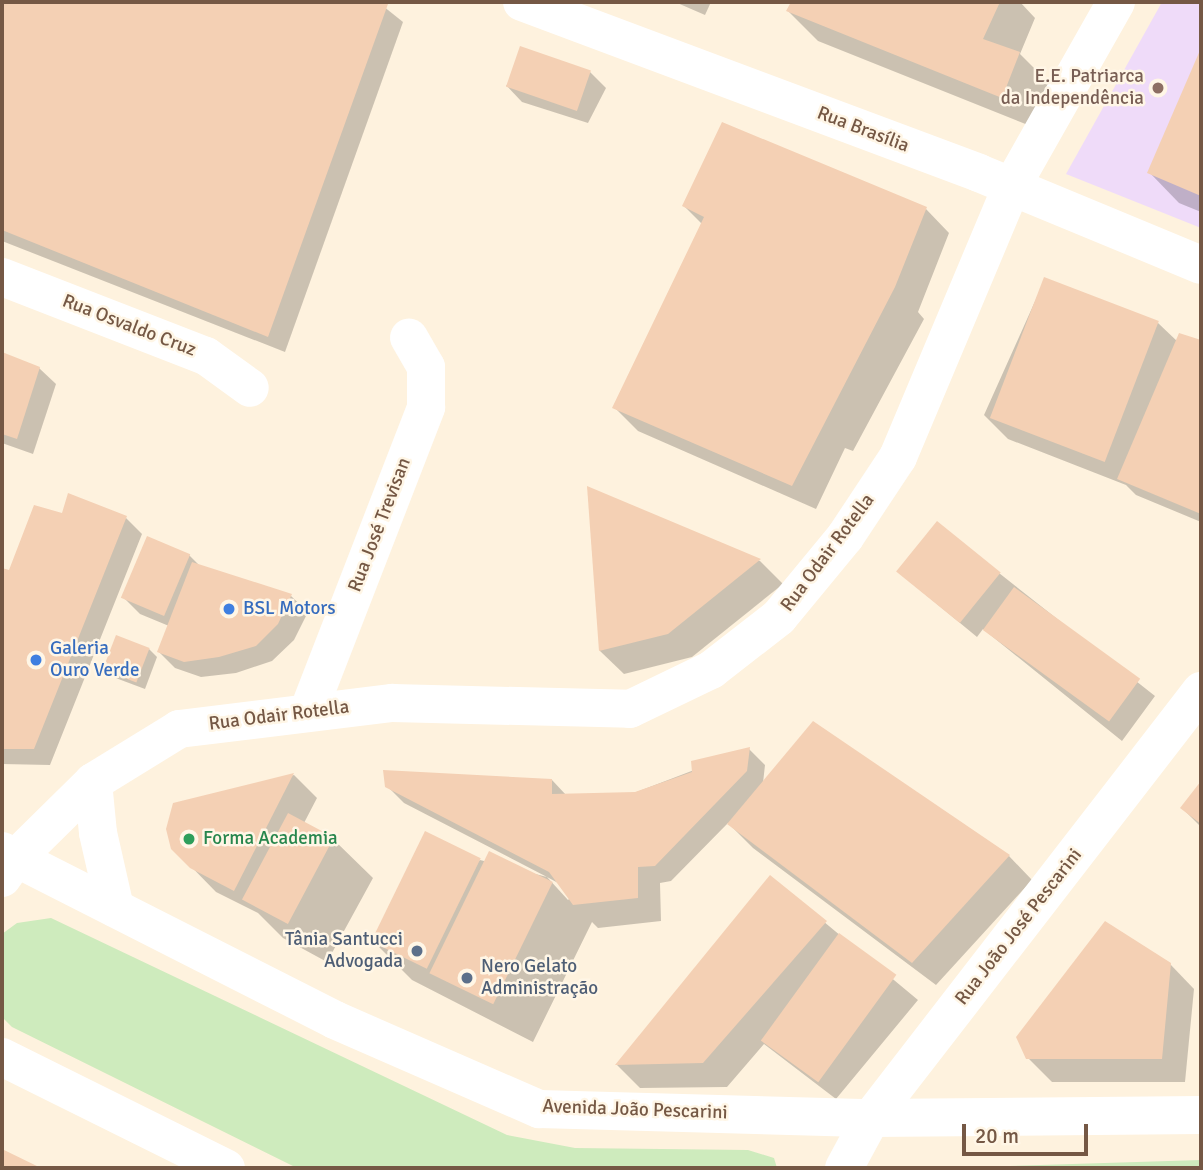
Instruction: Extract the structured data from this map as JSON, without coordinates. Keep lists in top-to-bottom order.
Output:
{
  "streets": {
    "street": [
      "Rua Brasília",
      "Rua Osvaldo Cruz",
      "Rua José Trevisan",
      "Rua Odair Rotella",
      "Rua João José Pescarini",
      "Avenida João Pescarini"
    ]
  },
  "crossings": [
    ["Rua Brasília", "Rua Odair Rotella"],
    ["Rua José Trevisan", "Rua Odair Rotella"],
    ["Rua Odair Rotella", "Avenida João Pescarini"],
    ["Rua João José Pescarini", "Avenida João Pescarini"]
  ],
  "places": [
    "E.E. Patriarca da Independência",
    "BSL Motors",
    "Galeria Ouro Verde",
    "Forma Academia",
    "Tânia Santucci Advogada",
    "Nero Gelato Administração"
  ],
  "scale_bar": "20 m"
}
